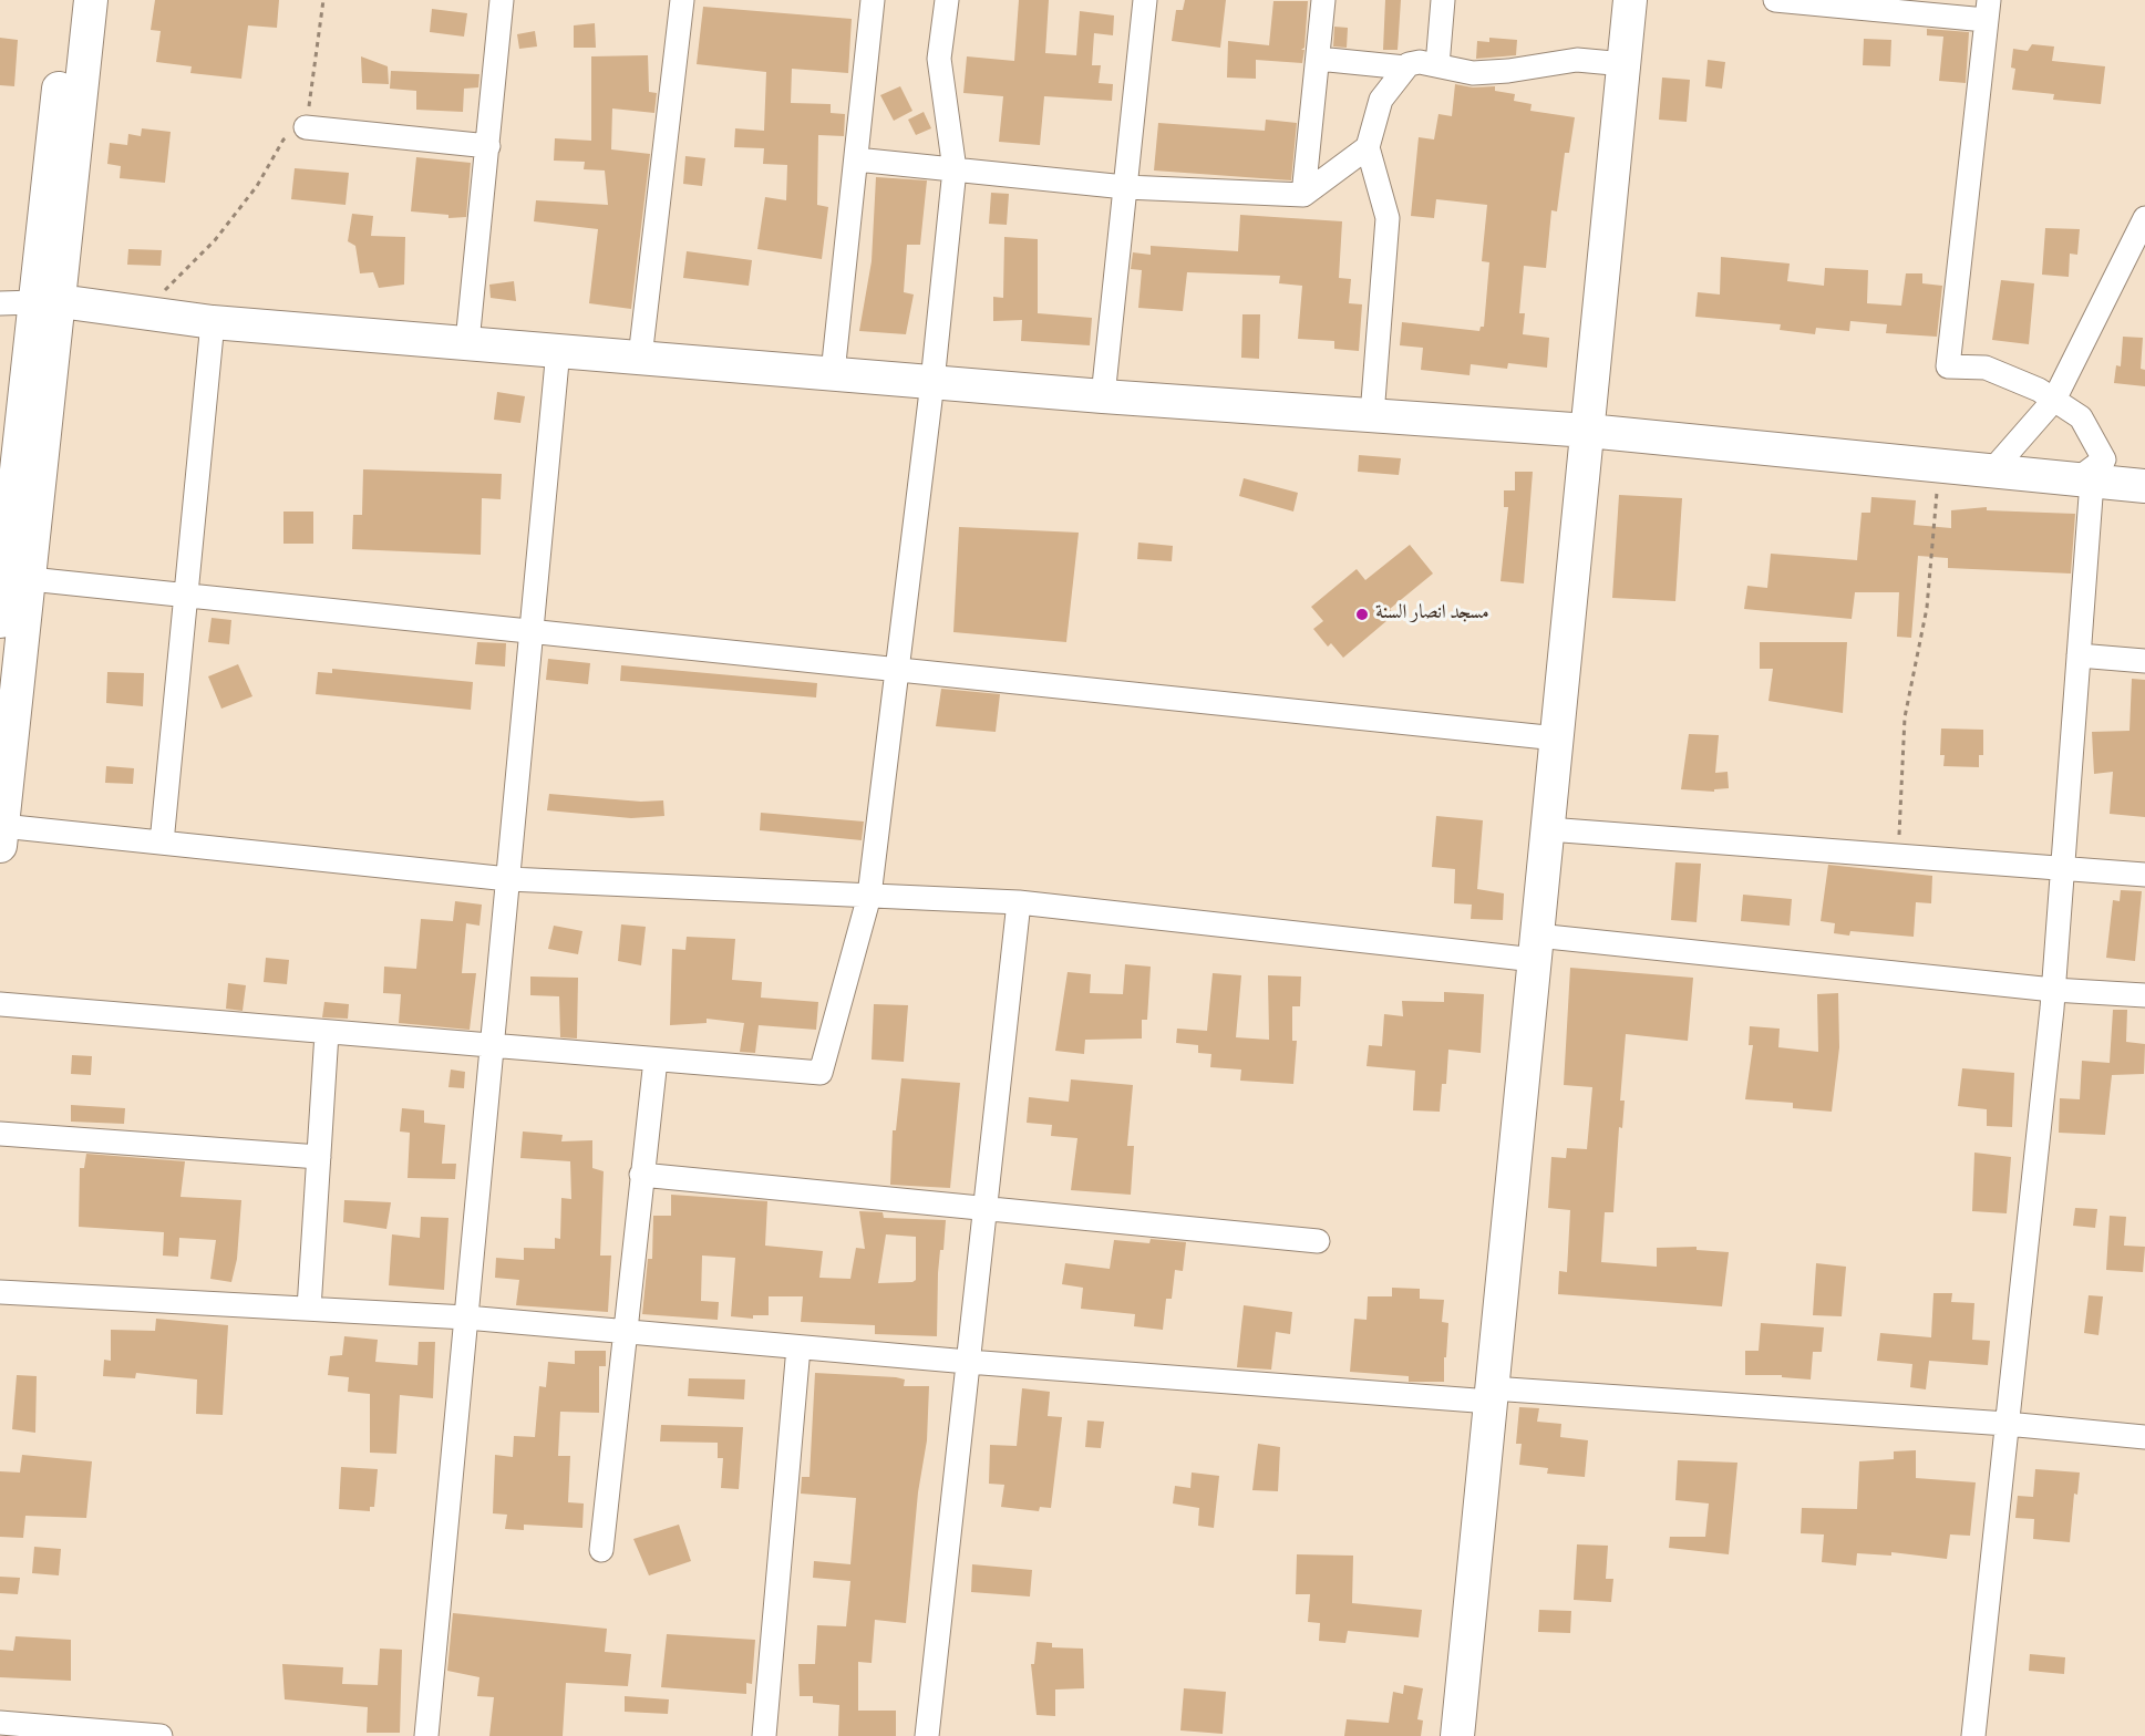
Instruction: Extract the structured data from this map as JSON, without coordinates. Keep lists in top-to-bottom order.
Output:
{
  "places": ["مسجد انصار السنة"]
}
